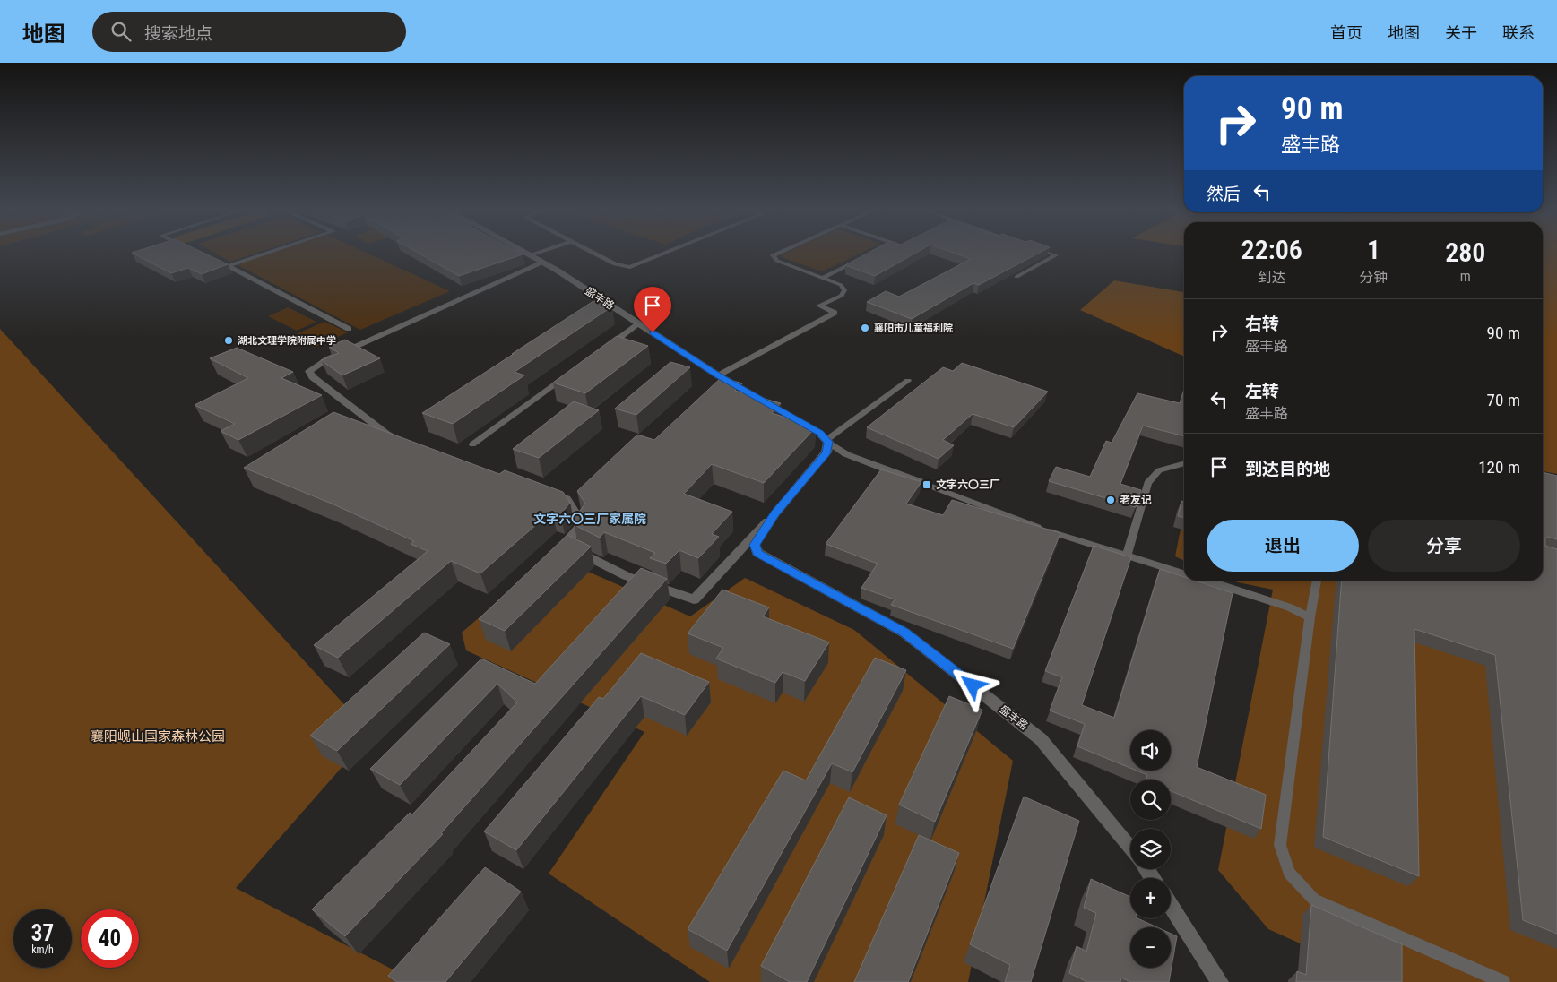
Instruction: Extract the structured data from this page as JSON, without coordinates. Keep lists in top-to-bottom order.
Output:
{
  "streets": {
    "street": ["盛丰路"]
  },
  "districts": ["文字六〇三厂家属院"],
  "parks": ["襄阳岘山国家森林公园"],
  "places": {
    "other": ["襄阳市儿童福利院", "湖北文理学院附属中学", "老友记"],
    "transit": ["文字六〇三厂"]
  },
  "page": {
    "header": "地图",
    "search": "搜索地点",
    "nav": [
      "首页",
      "地图",
      "关于",
      "联系"
    ],
    "turn": ["90 m", "盛丰路"],
    "then": "然后",
    "eta": [
      "22:06",
      "到达",
      "1",
      "分钟",
      "280",
      "m"
    ],
    "list": [
      {
        "name": "右转",
        "note": "盛丰路",
        "value": "90 m"
      },
      {
        "name": "左转",
        "note": "盛丰路",
        "value": "70 m"
      },
      {
        "name": "到达目的地",
        "value": "120 m"
      }
    ],
    "buttons": ["退出", "分享"],
    "map_buttons": ["+", "−"],
    "speed": "37 km/h",
    "limit": "40"
  }
}
